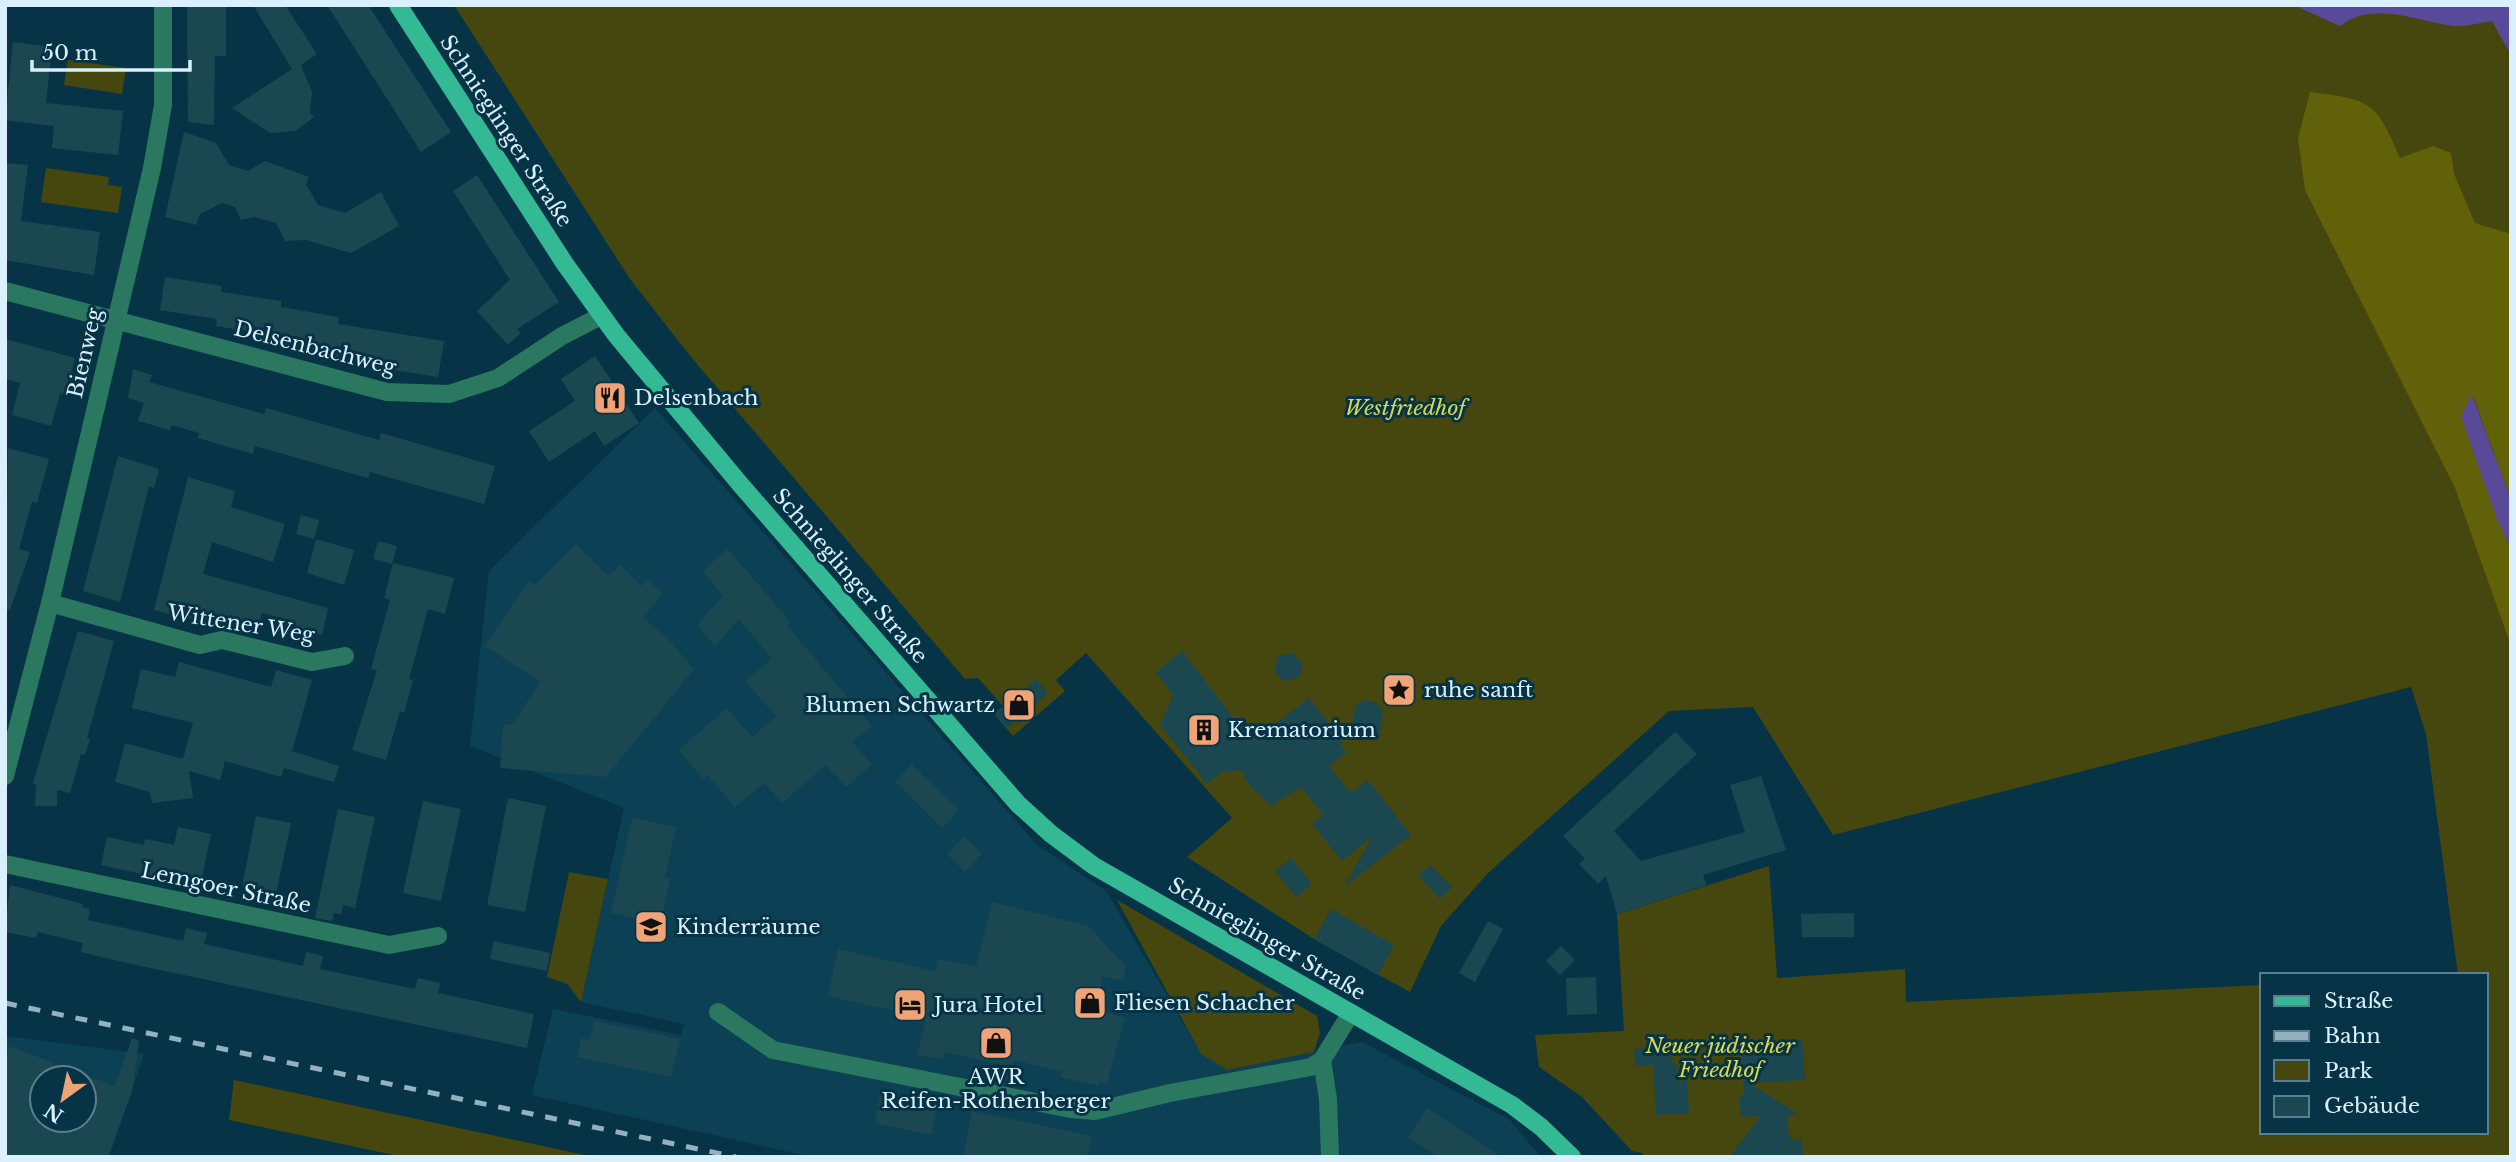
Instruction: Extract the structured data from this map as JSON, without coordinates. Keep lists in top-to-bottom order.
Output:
{
  "streets": {
    "main road": ["Schnieglinger Straße"],
    "street": [
      "Delsenbachweg",
      "Bienweg",
      "Wittener Weg",
      "Lemgoer Straße"
    ]
  },
  "crossings": [
    ["Schnieglinger Straße", "Delsenbachweg"],
    ["Delsenbachweg", "Bienweg"],
    ["Bienweg", "Wittener Weg"]
  ],
  "parks": ["Westfriedhof", "Neuer jüdischer Friedhof"],
  "places": {
    "restaurant": ["Delsenbach"],
    "place": ["ruhe sanft"],
    "shop": ["Blumen Schwartz", "Fliesen Schacher", "AWR Reifen-Rothenberger"],
    "building": ["Krematorium"],
    "school or university": ["Kinderräume"],
    "hotel": ["Jura Hotel"]
  },
  "legend": [
    "Straße",
    "Bahn",
    "Park",
    "Gebäude"
  ],
  "scale_bar": "50 m",
  "north": "bottom left"
}
